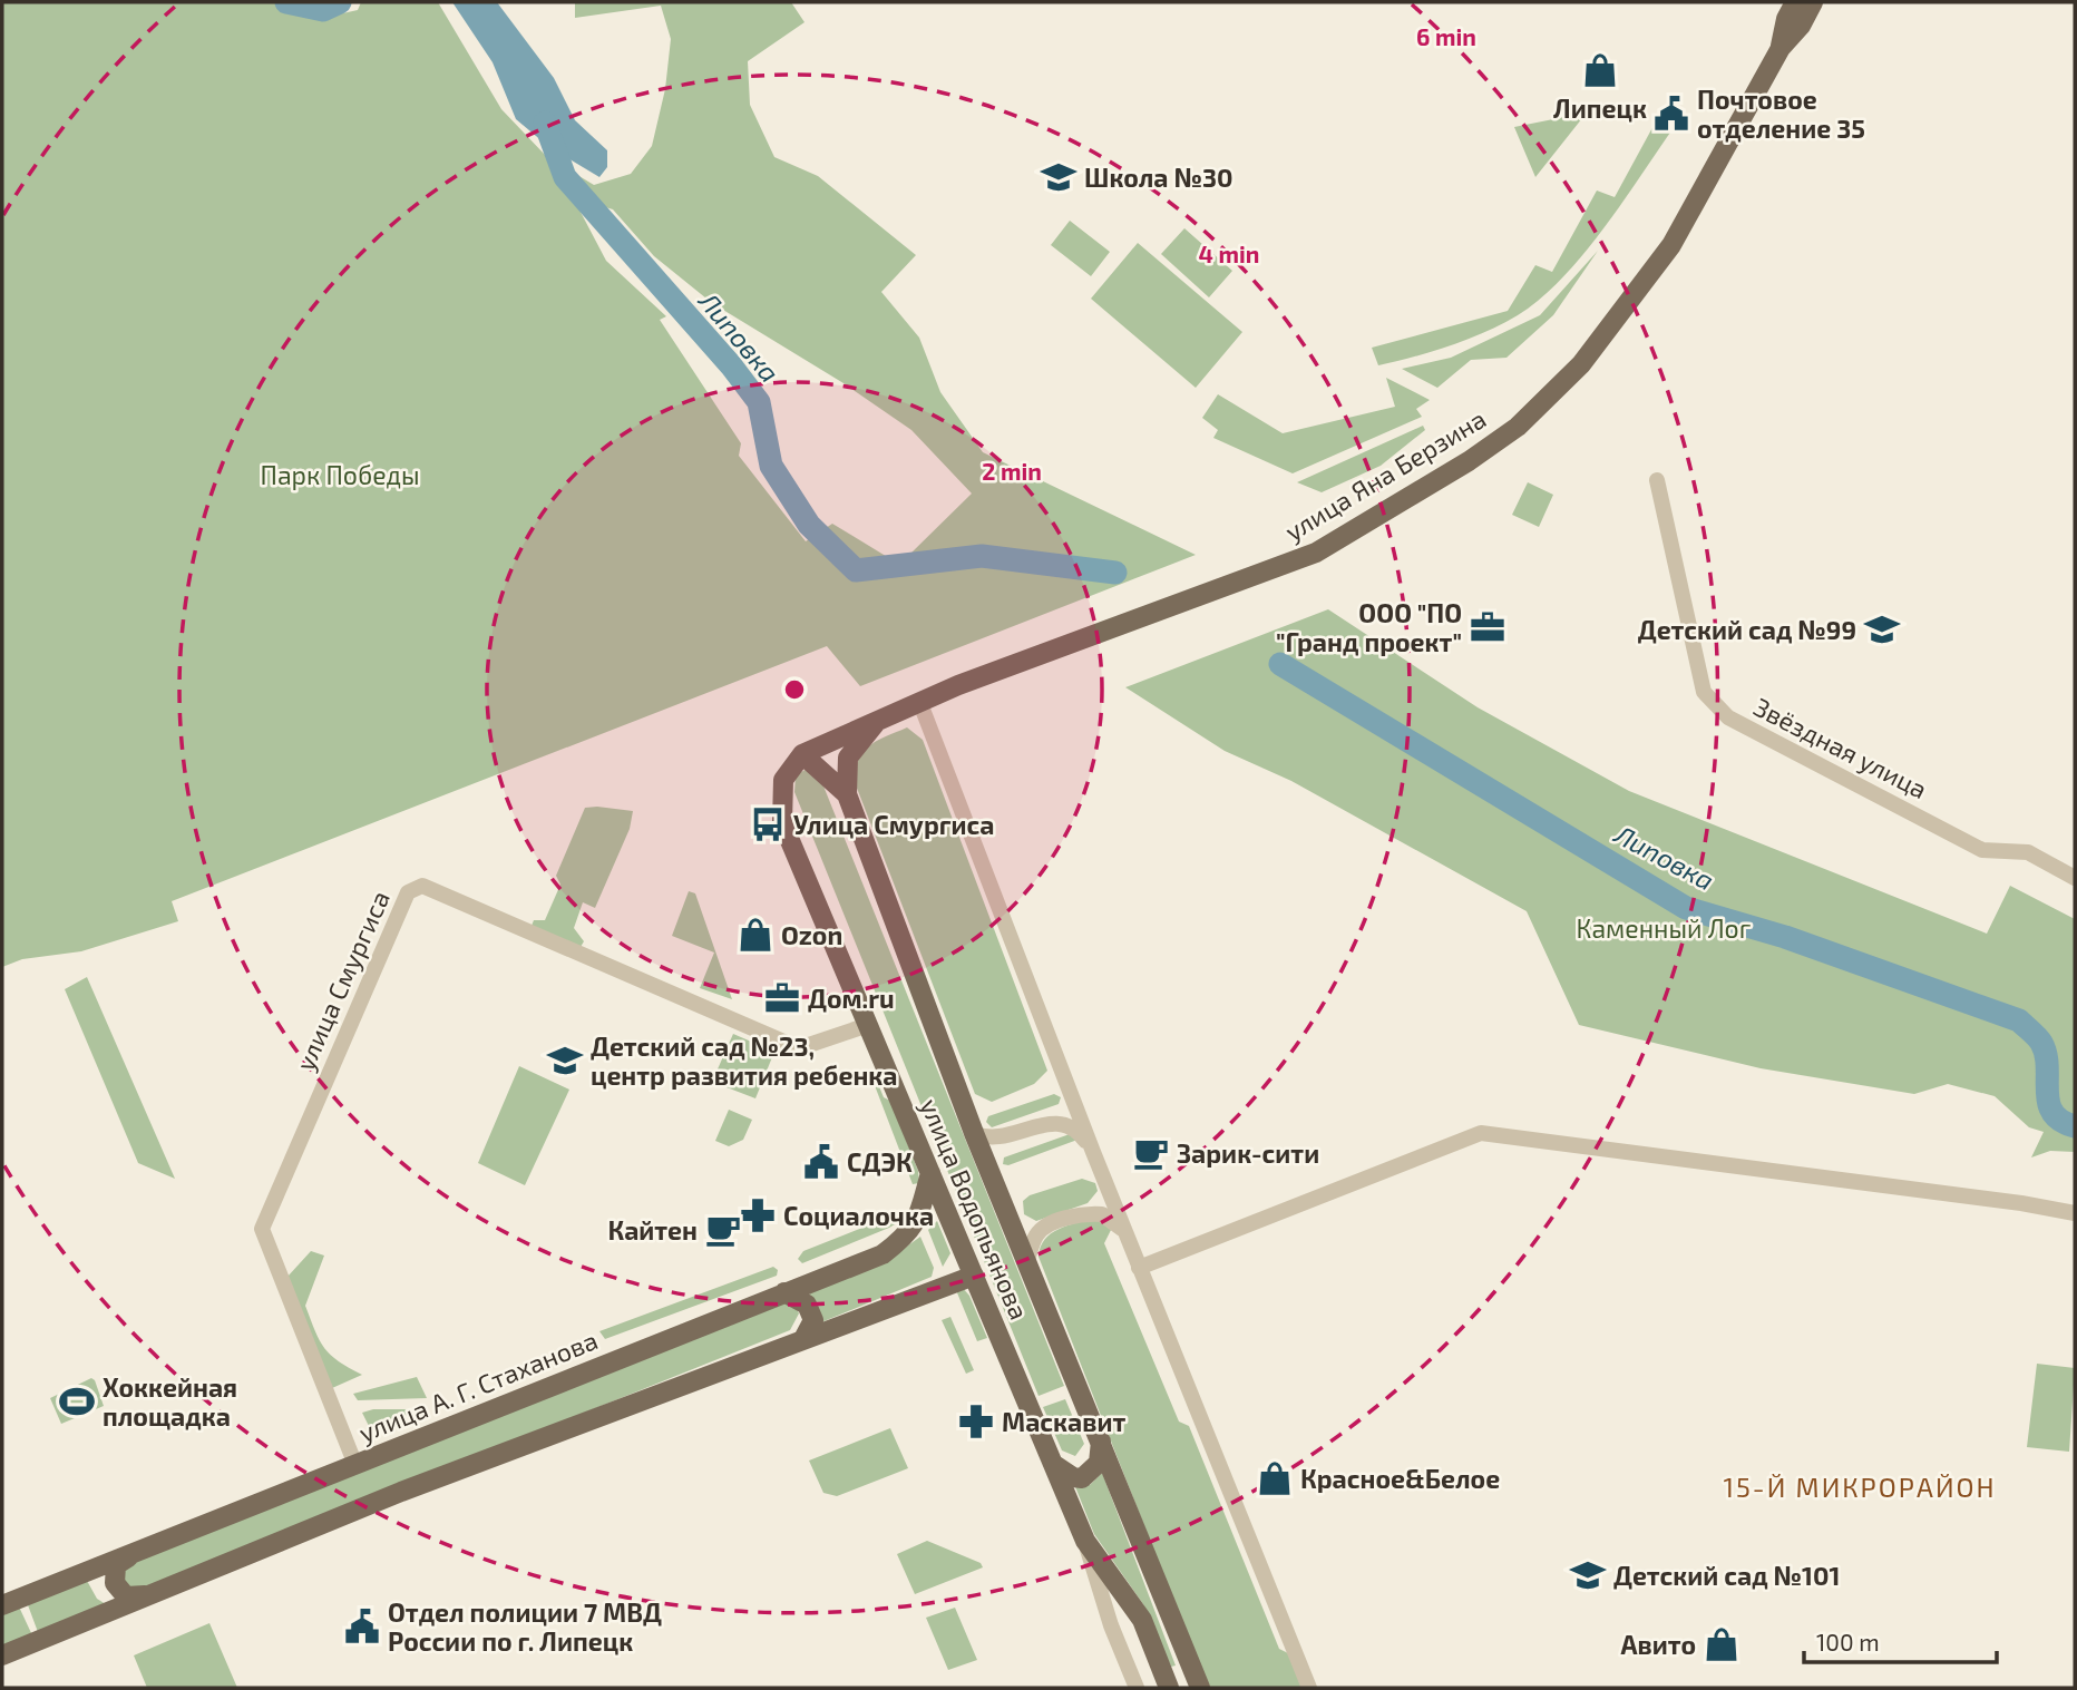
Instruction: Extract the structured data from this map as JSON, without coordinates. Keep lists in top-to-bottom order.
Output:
{
  "streets": {
    "main road": ["улица Яна Берзина", "улица Водопьянова", "улица А. Г. Стаханова"],
    "street": ["Звёздная улица", "улица Смургиса"]
  },
  "crossings": [
    ["улица Яна Берзина", "улица Водопьянова"],
    ["улица Смургиса", "улица Водопьянова"],
    ["улица Смургиса", "улица А. Г. Стаханова"],
    ["улица Водопьянова", "улица А. Г. Стаханова"]
  ],
  "districts": ["15-Й МИКРОРАЙОН"],
  "water": ["Липовка"],
  "parks": ["Парк Победы", "Каменный Лог"],
  "places": {
    "shop": [
      "Липецк",
      "Ozon",
      "Красное&Белое",
      "Авито"
    ],
    "public building": ["Почтовое отделение 35", "СДЭК", "Отдел полиции 7 МВД России по г. Липецк"],
    "school or university": [
      "Школа №30",
      "Детский сад №99",
      "Детский сад №23, центр развития ребенка",
      "Детский сад №101"
    ],
    "office": ["ООО \"ПО \"Гранд проект\"", "Дом.ru"],
    "bus stop": ["Улица Смургиса"],
    "cafe": ["Зарик-сити", "Кайтен"],
    "pharmacy": ["Социалочка", "Маскавит"],
    "sports": ["Хоккейная площадка"]
  },
  "scale_bar": "100 m",
  "rings": ["6 min", "4 min", "2 min"]
}
